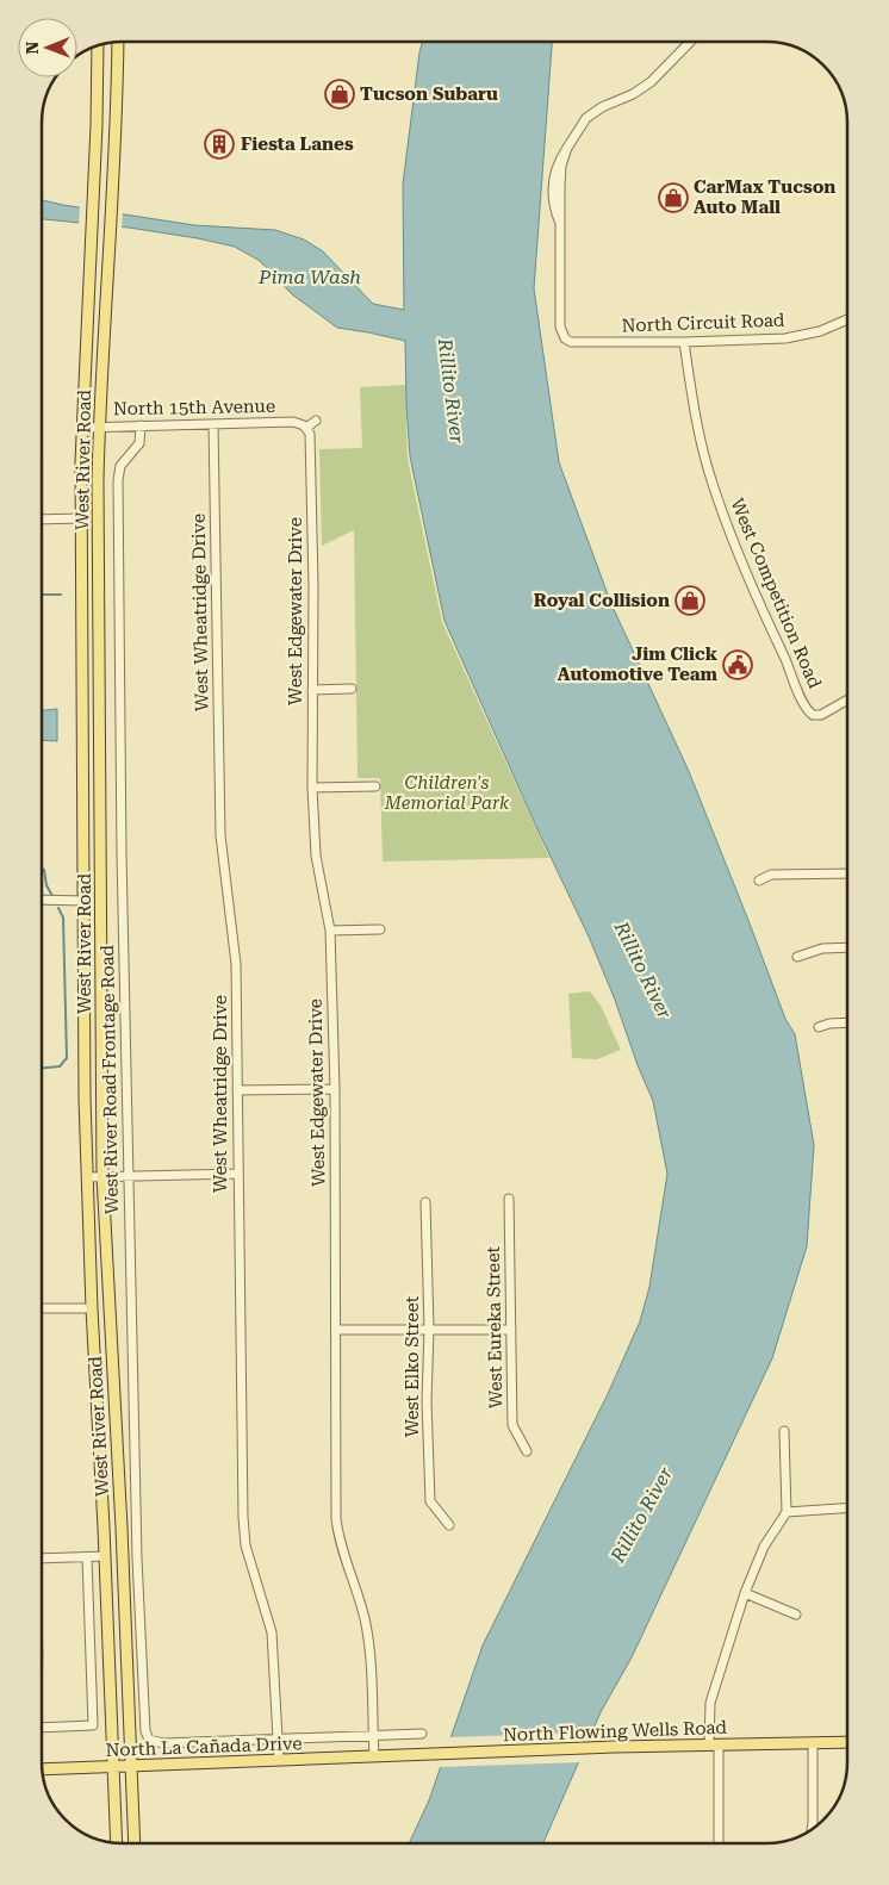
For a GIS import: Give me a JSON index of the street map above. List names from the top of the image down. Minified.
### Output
{"streets":{"main road":["West River Road","North Flowing Wells Road","North La Cañada Drive"],"street":["North Circuit Road","North 15th Avenue","West Competition Road","West Edgewater Drive","West Wheatridge Drive","West River Road Frontage Road","West Eureka Street","West Elko Street"]},"crossings":[["North Circuit Road","West Competition Road"],["North 15th Avenue","West River Road"],["North 15th Avenue","West Edgewater Drive"],["North 15th Avenue","West Wheatridge Drive"],["North 15th Avenue","West River Road Frontage Road"],["West River Road","North La Cañada Drive"],["West Edgewater Drive","North Flowing Wells Road"],["West Edgewater Drive","North La Cañada Drive"],["West Wheatridge Drive","West River Road Frontage Road"],["West Wheatridge Drive","North La Cañada Drive"],["North Flowing Wells Road","North La Cañada Drive"]],"water":["Pima Wash","Rillito River"],"parks":["Children's Memorial Park"],"places":{"shop":["Tucson Subaru","CarMax Tucson Auto Mall","Royal Collision"],"building":["Fiesta Lanes"],"public building":["Jim Click Automotive Team"]},"north":"left"}
